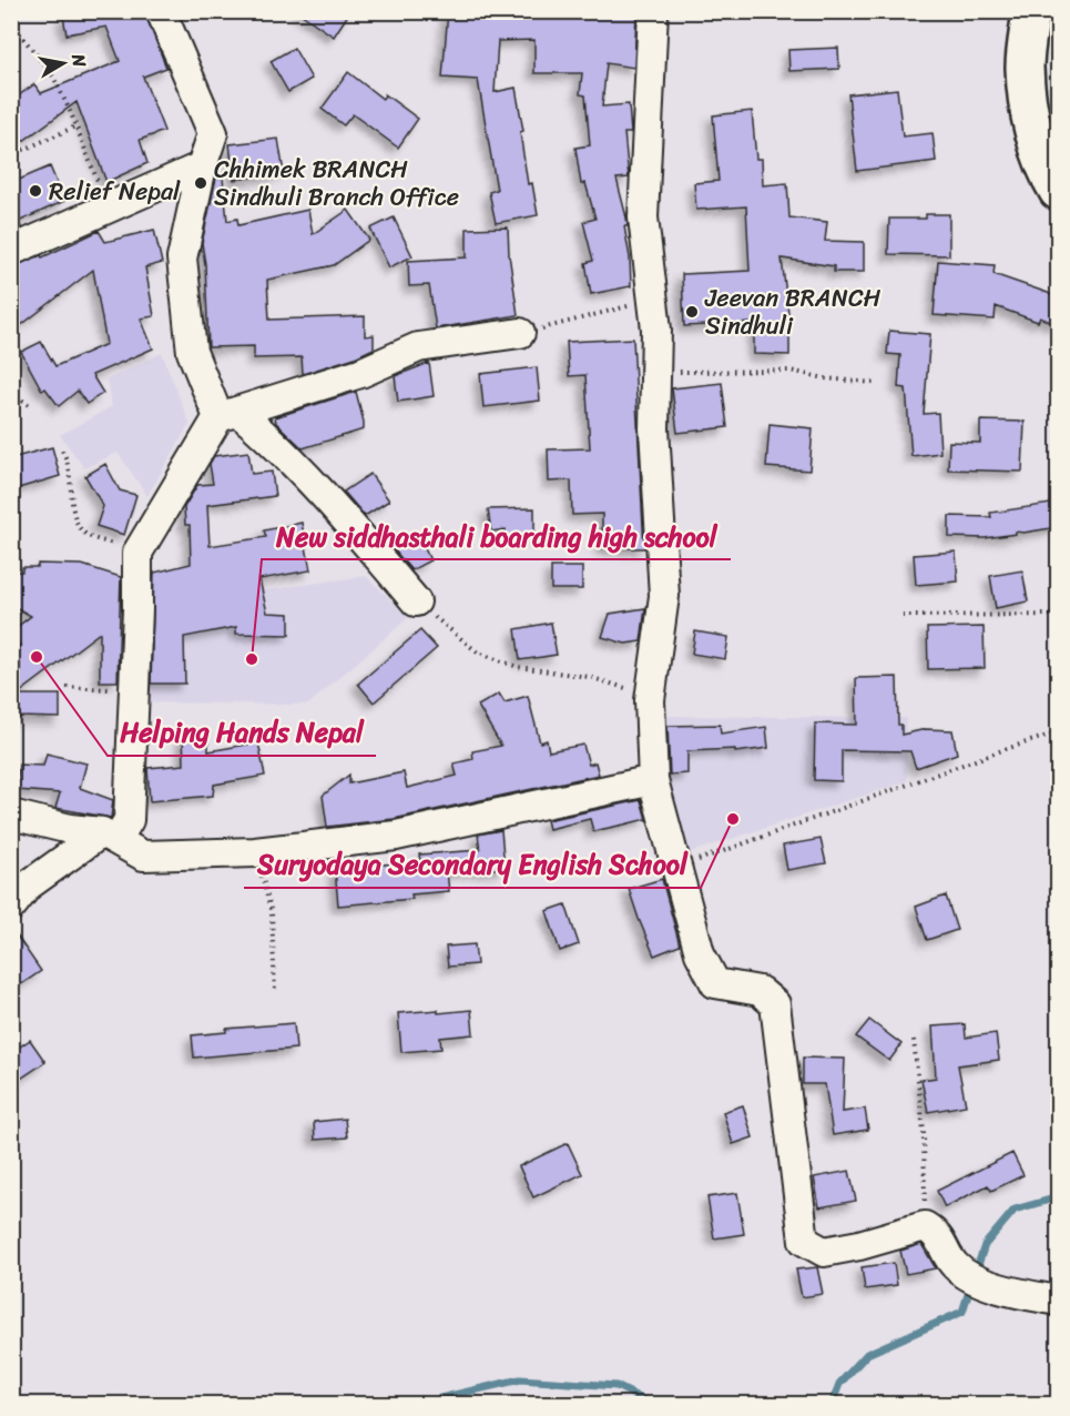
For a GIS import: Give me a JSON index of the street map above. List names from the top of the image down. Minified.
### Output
{"places":["Chhimek BRANCH Sindhuli Branch Office","Relief Nepal","Jeevan BRANCH Sindhuli","Helping Hands Nepal","New siddhasthali boarding high school","Suryodaya Secondary English School"],"north":"right"}
